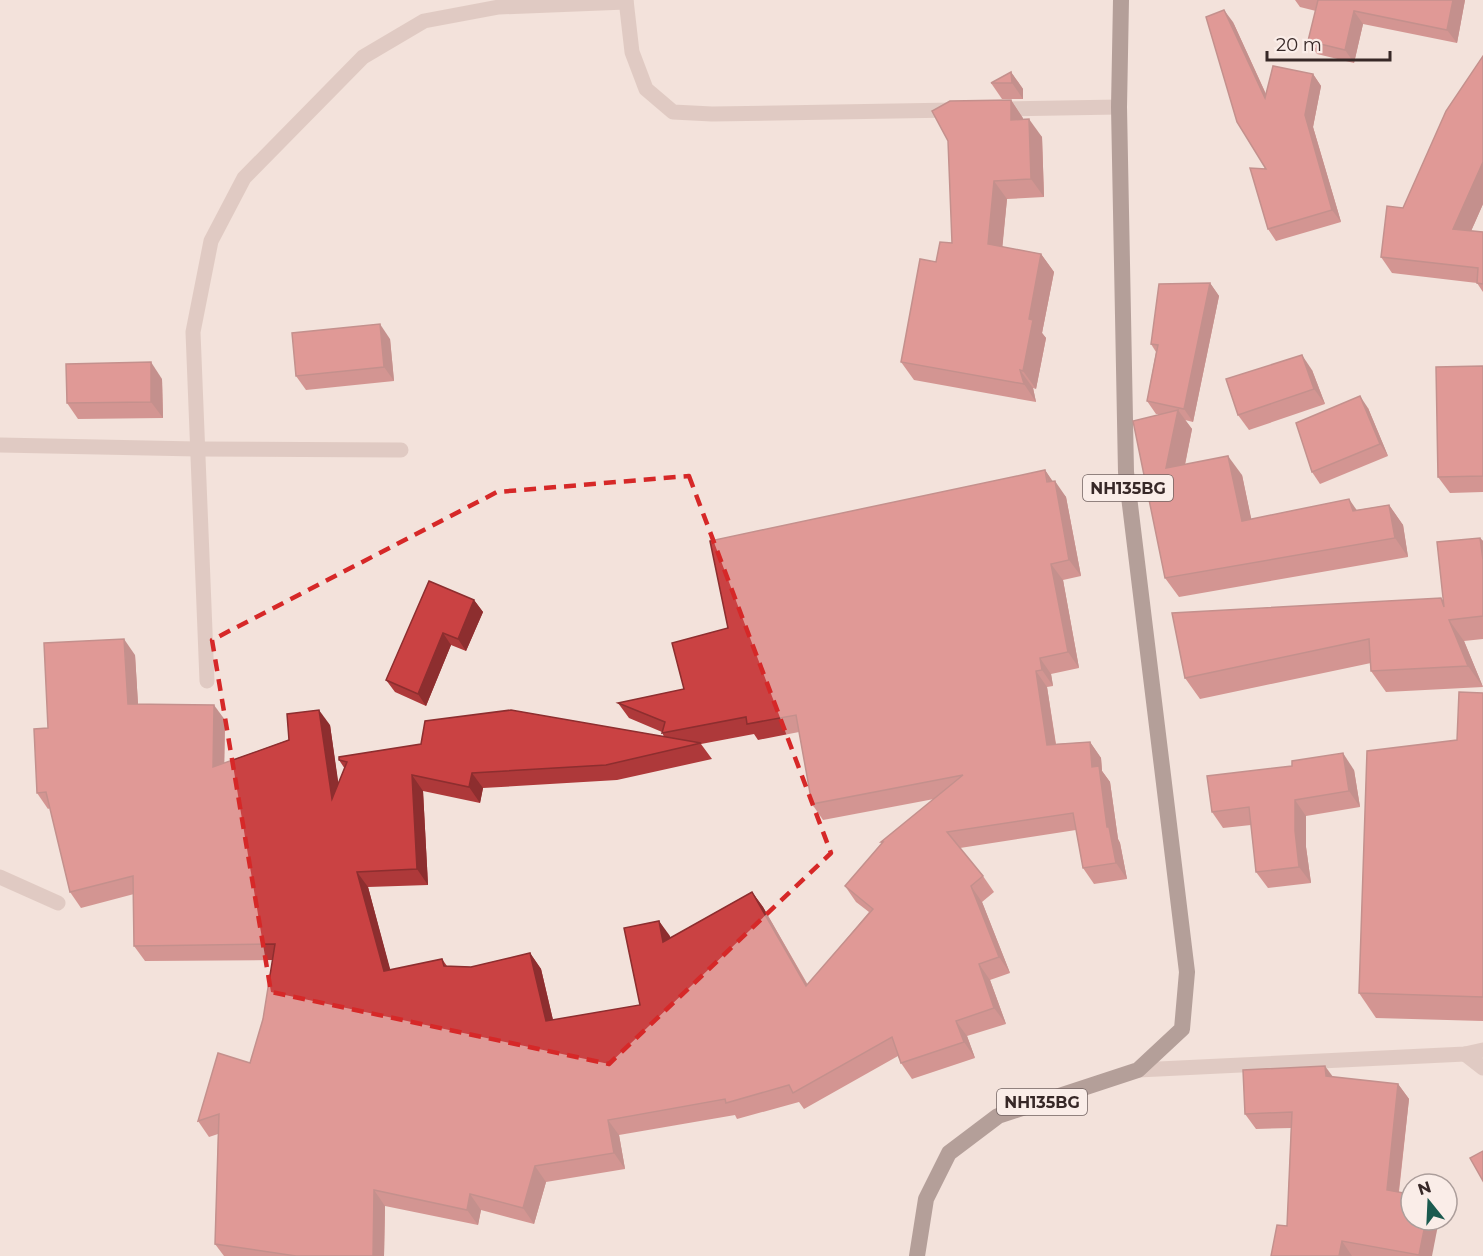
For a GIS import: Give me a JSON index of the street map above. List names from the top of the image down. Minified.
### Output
{"streets":{"highway":["NH135BG"]},"scale_bar":"20 m","north":"top"}
